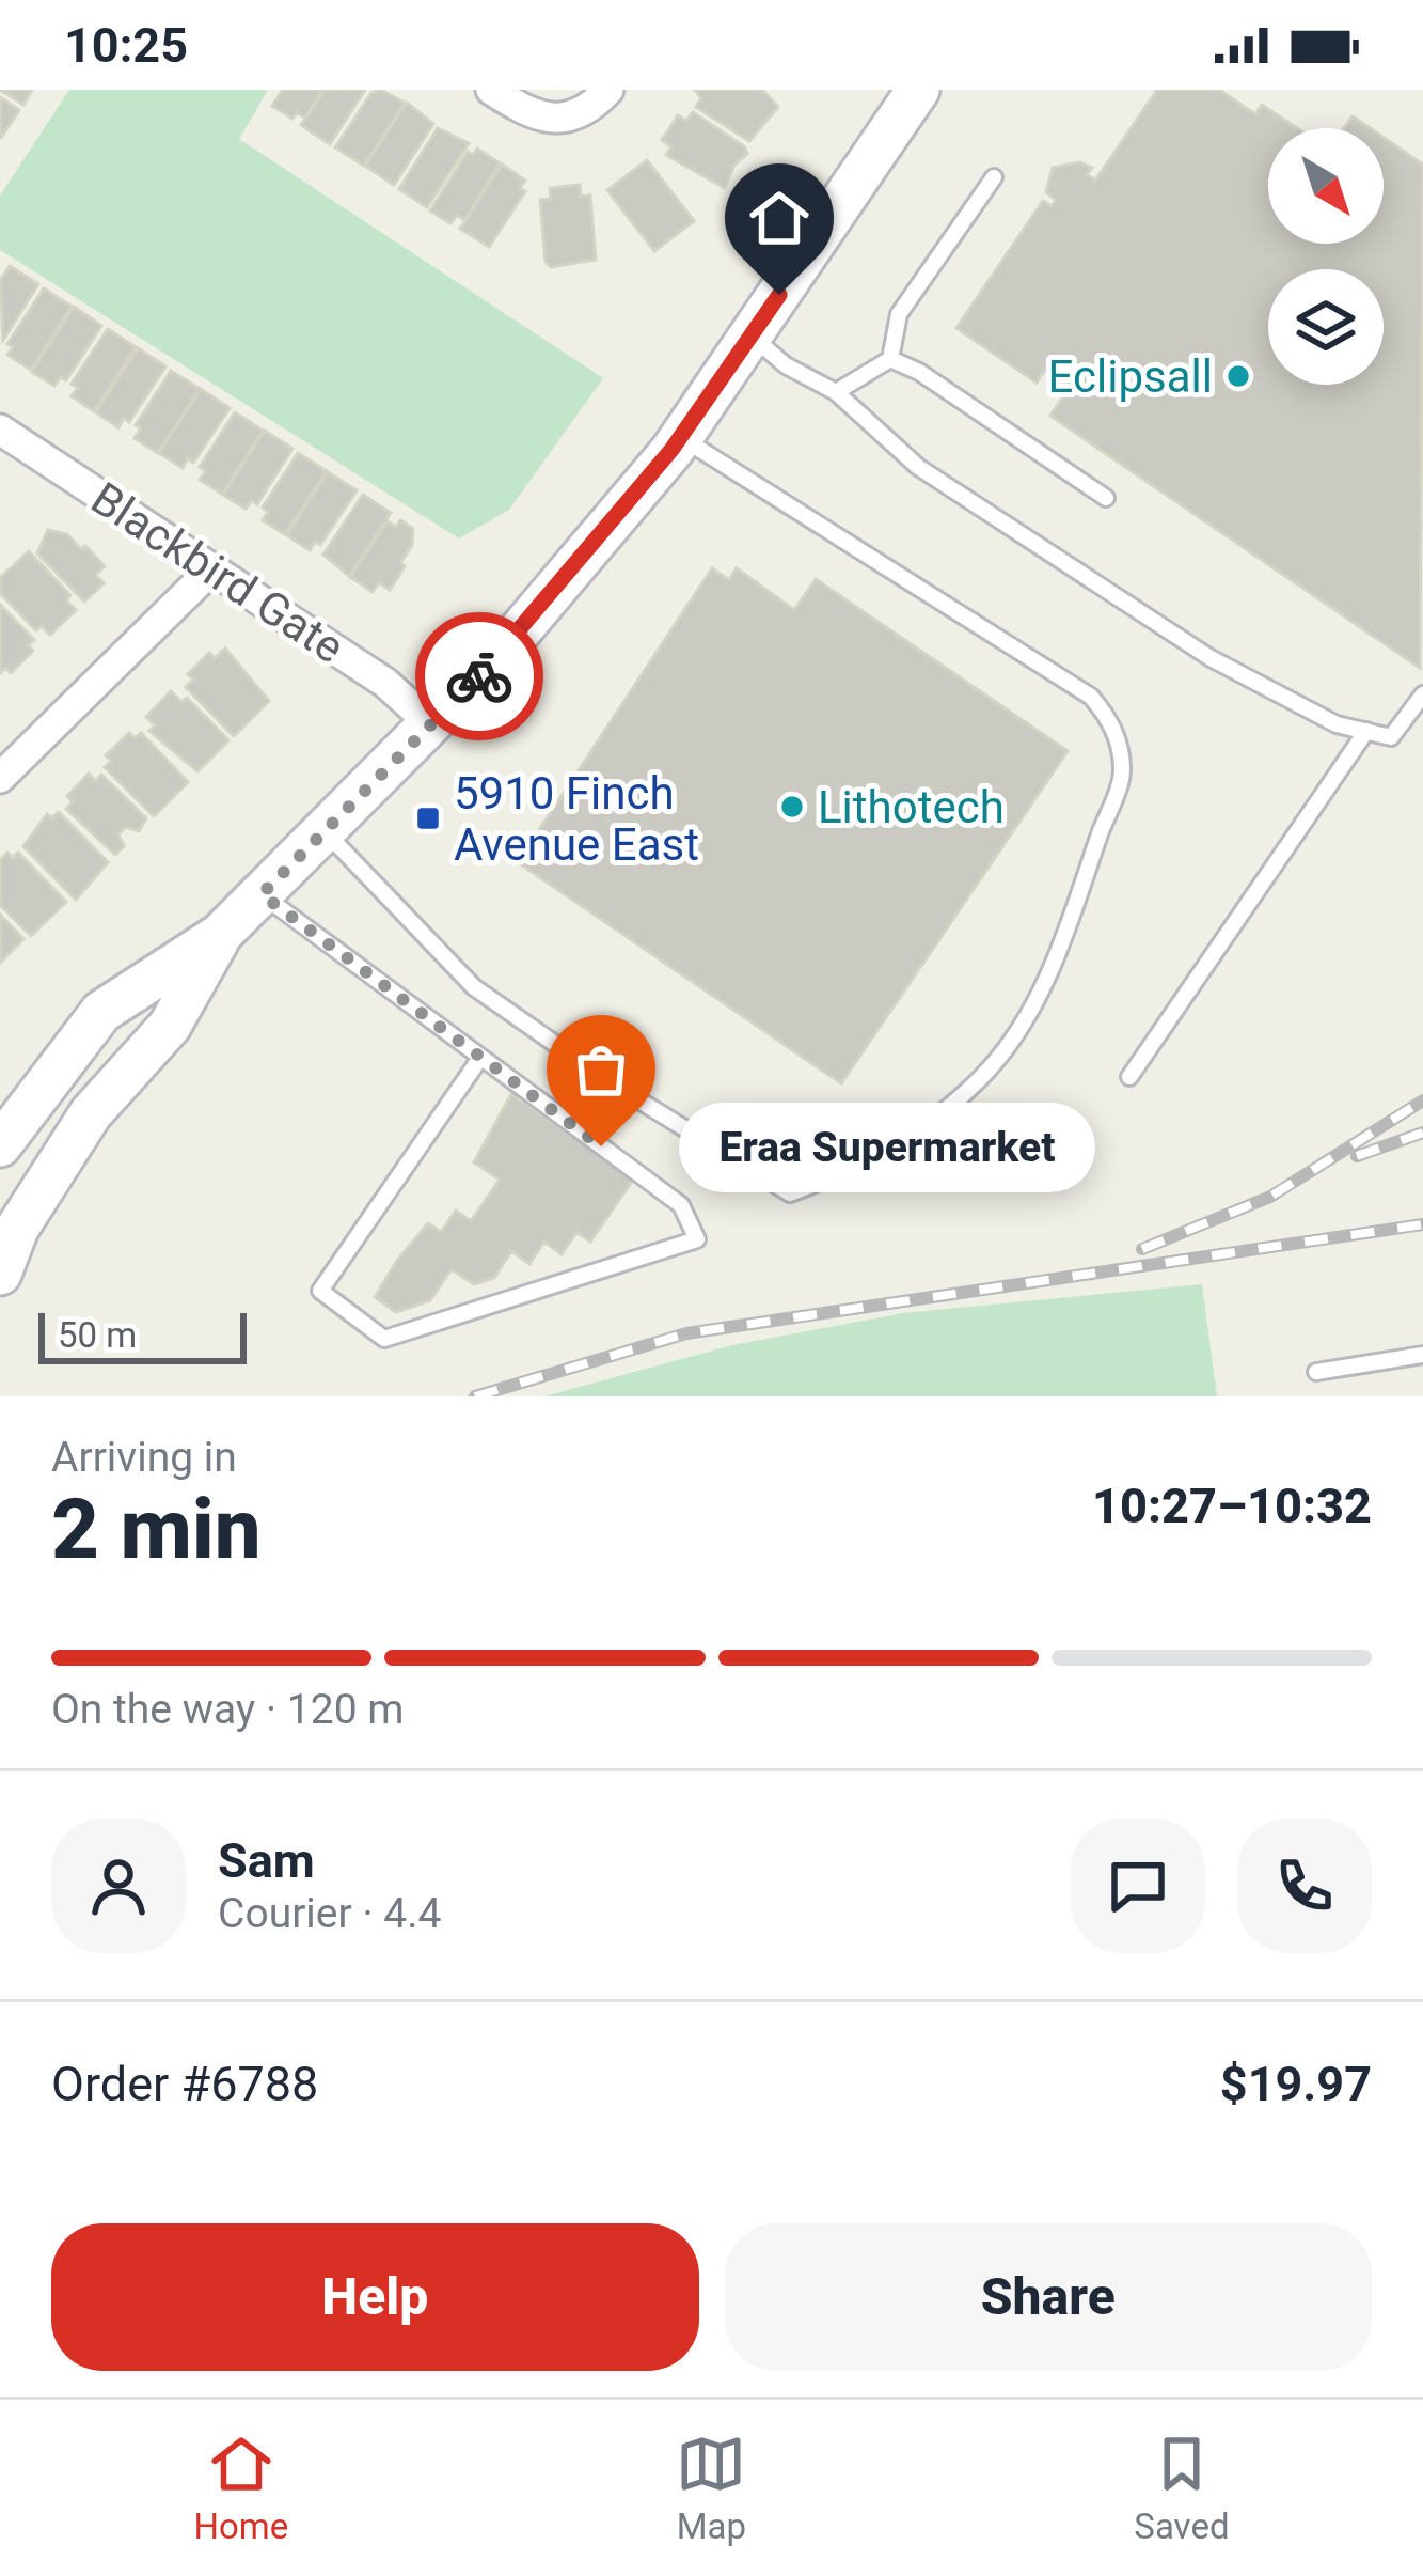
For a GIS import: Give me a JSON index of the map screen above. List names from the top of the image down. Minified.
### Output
{"streets":{"street":["Blackbird Gate"]},"places":{"other":["Eclipsall","Lithotech","Eraa Supermarket"],"transit":["5910 Finch Avenue East"]},"scale_bar":"50 m","north":"bottom right","page":{"status":"10:25","bubble":"Eraa Supermarket","scale":"50 m","heading":["2 min","Arriving in","10:27–10:32"],"panel":["Sam","Courier · 4.4","Order #6788","$19.97"],"bar":"On the way · 120 m","buttons":["Help","Share"],"tabs":["Home","Map","Saved"]}}
